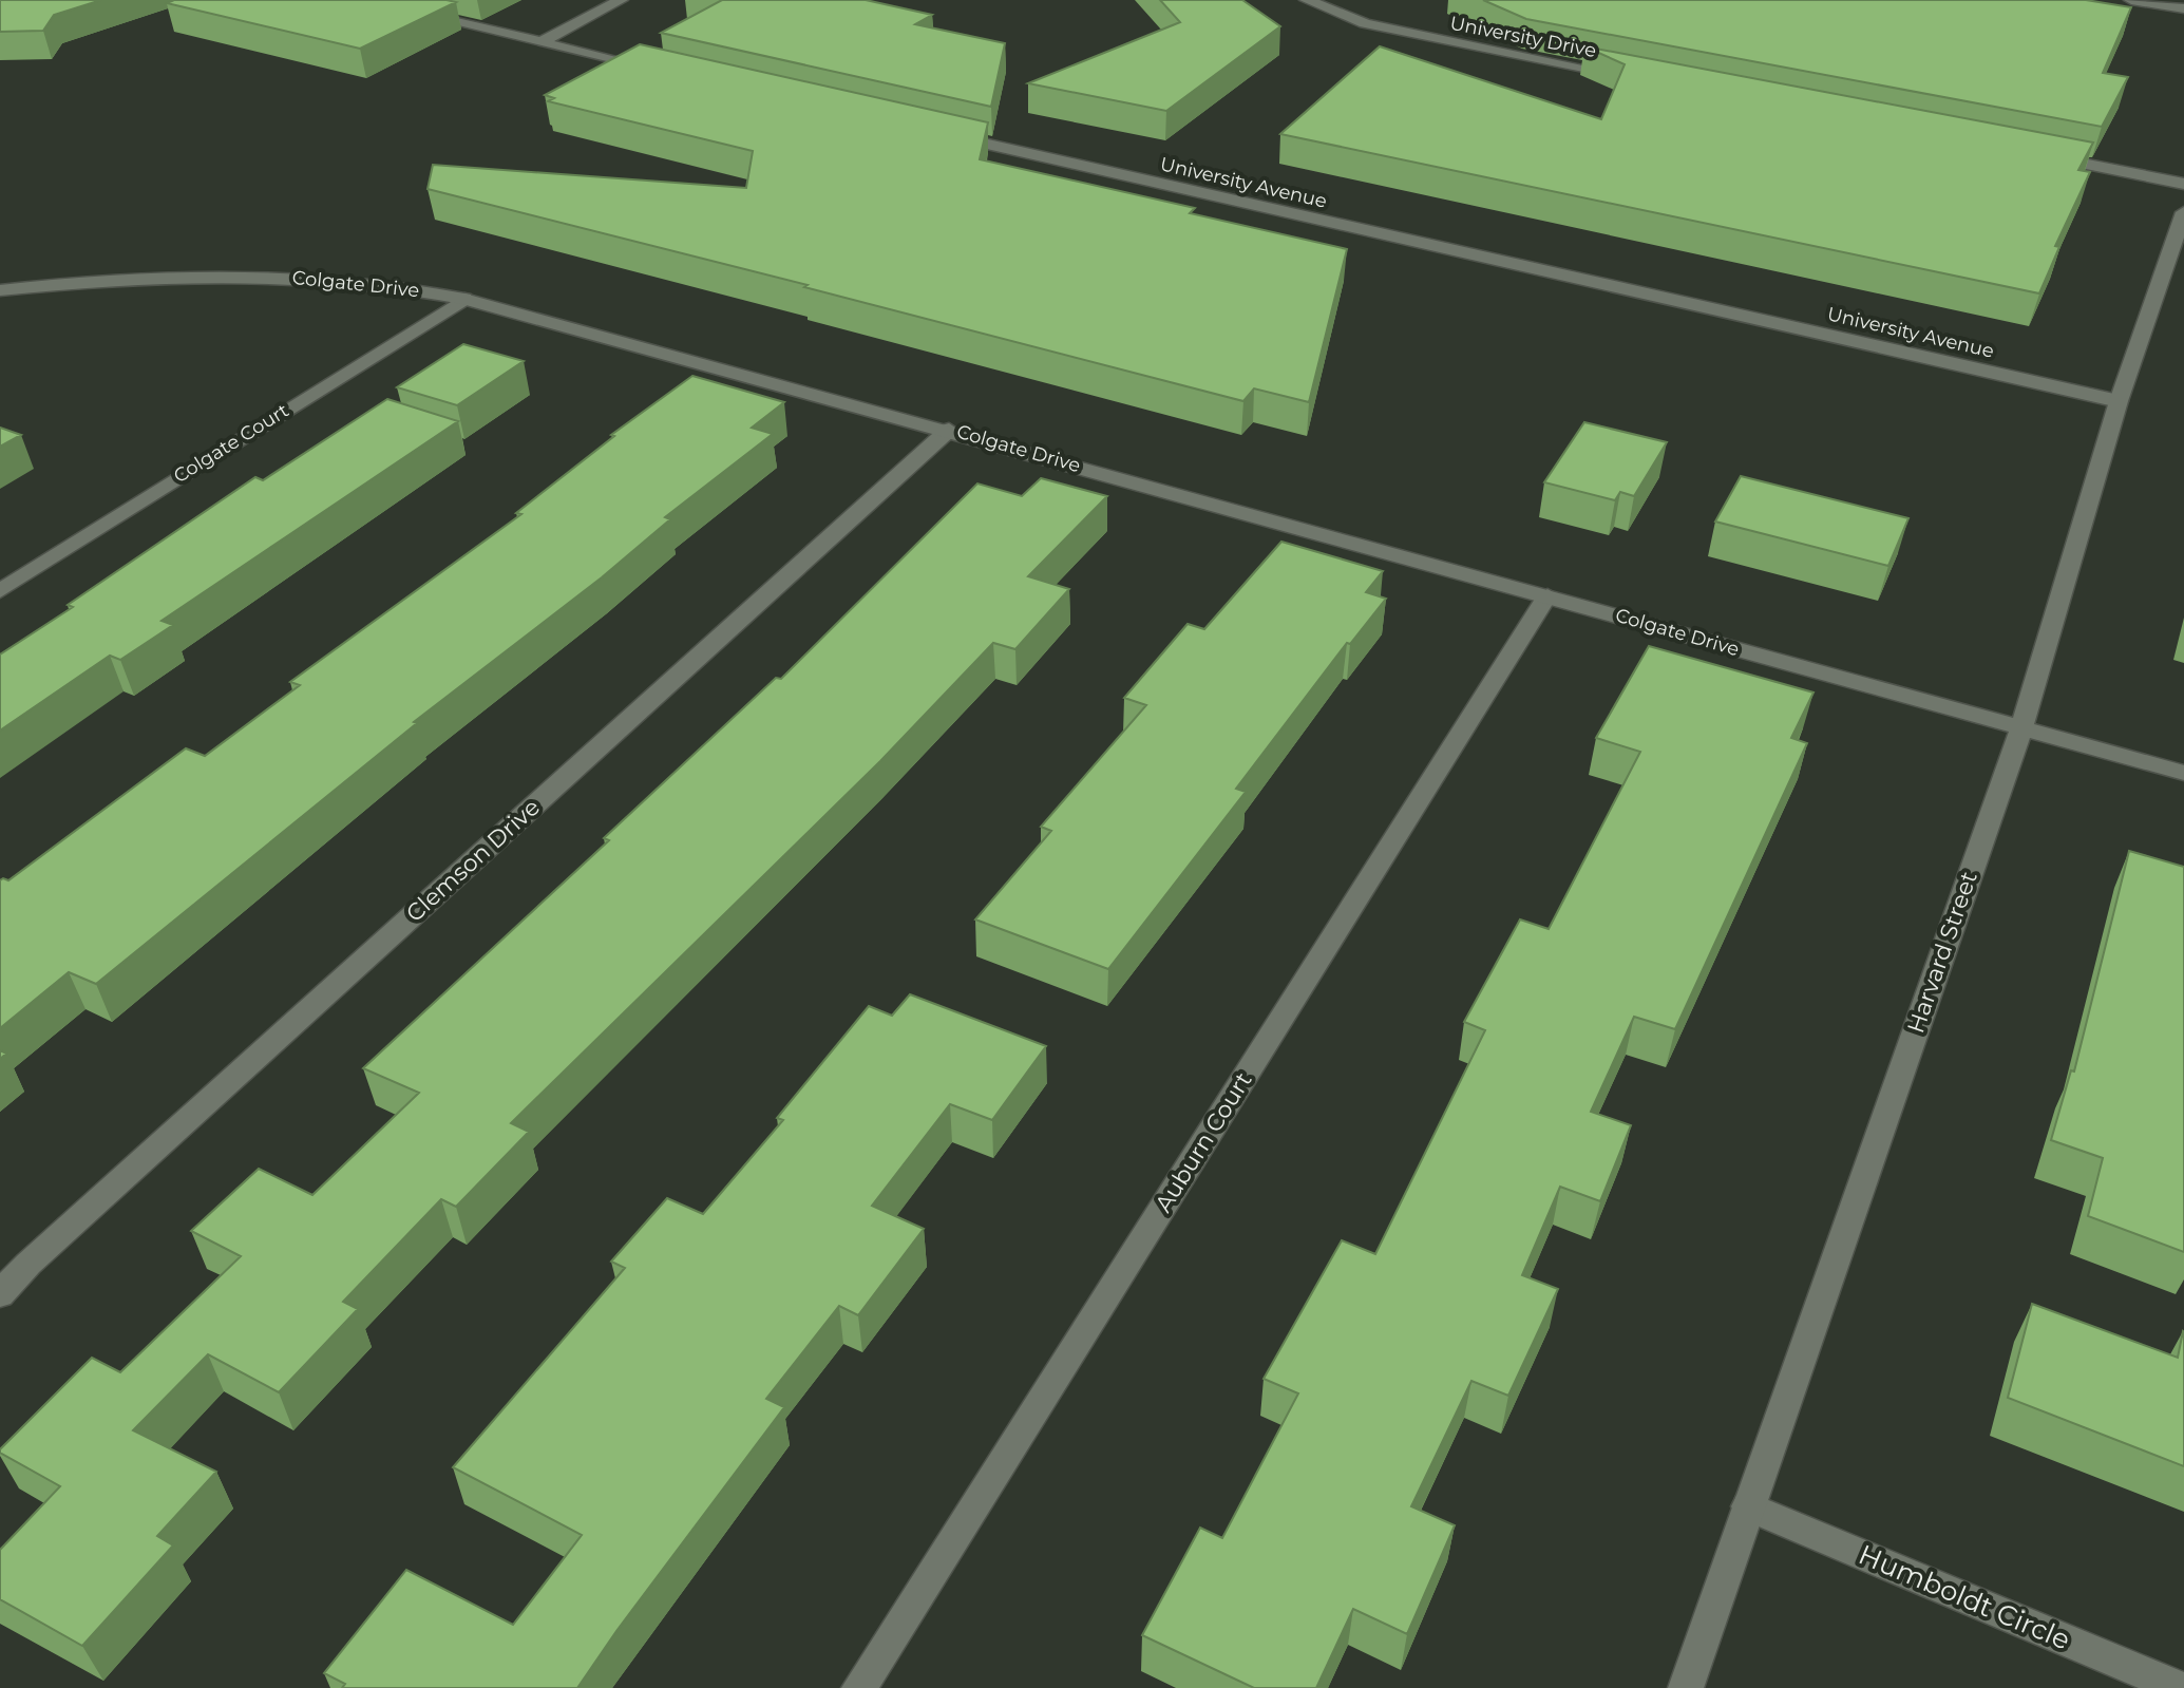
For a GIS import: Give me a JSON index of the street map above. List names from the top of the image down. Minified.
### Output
{"streets":{"street":["University Drive","University Avenue","Colgate Drive","Colgate Court","Clemson Drive","Harvard Street","Auburn Court","Humboldt Circle"]},"crossings":[["University Avenue","Harvard Street"],["Colgate Drive","Colgate Court"],["Colgate Drive","Clemson Drive"],["Colgate Drive","Harvard Street"],["Colgate Drive","Auburn Court"],["Harvard Street","Humboldt Circle"]]}
